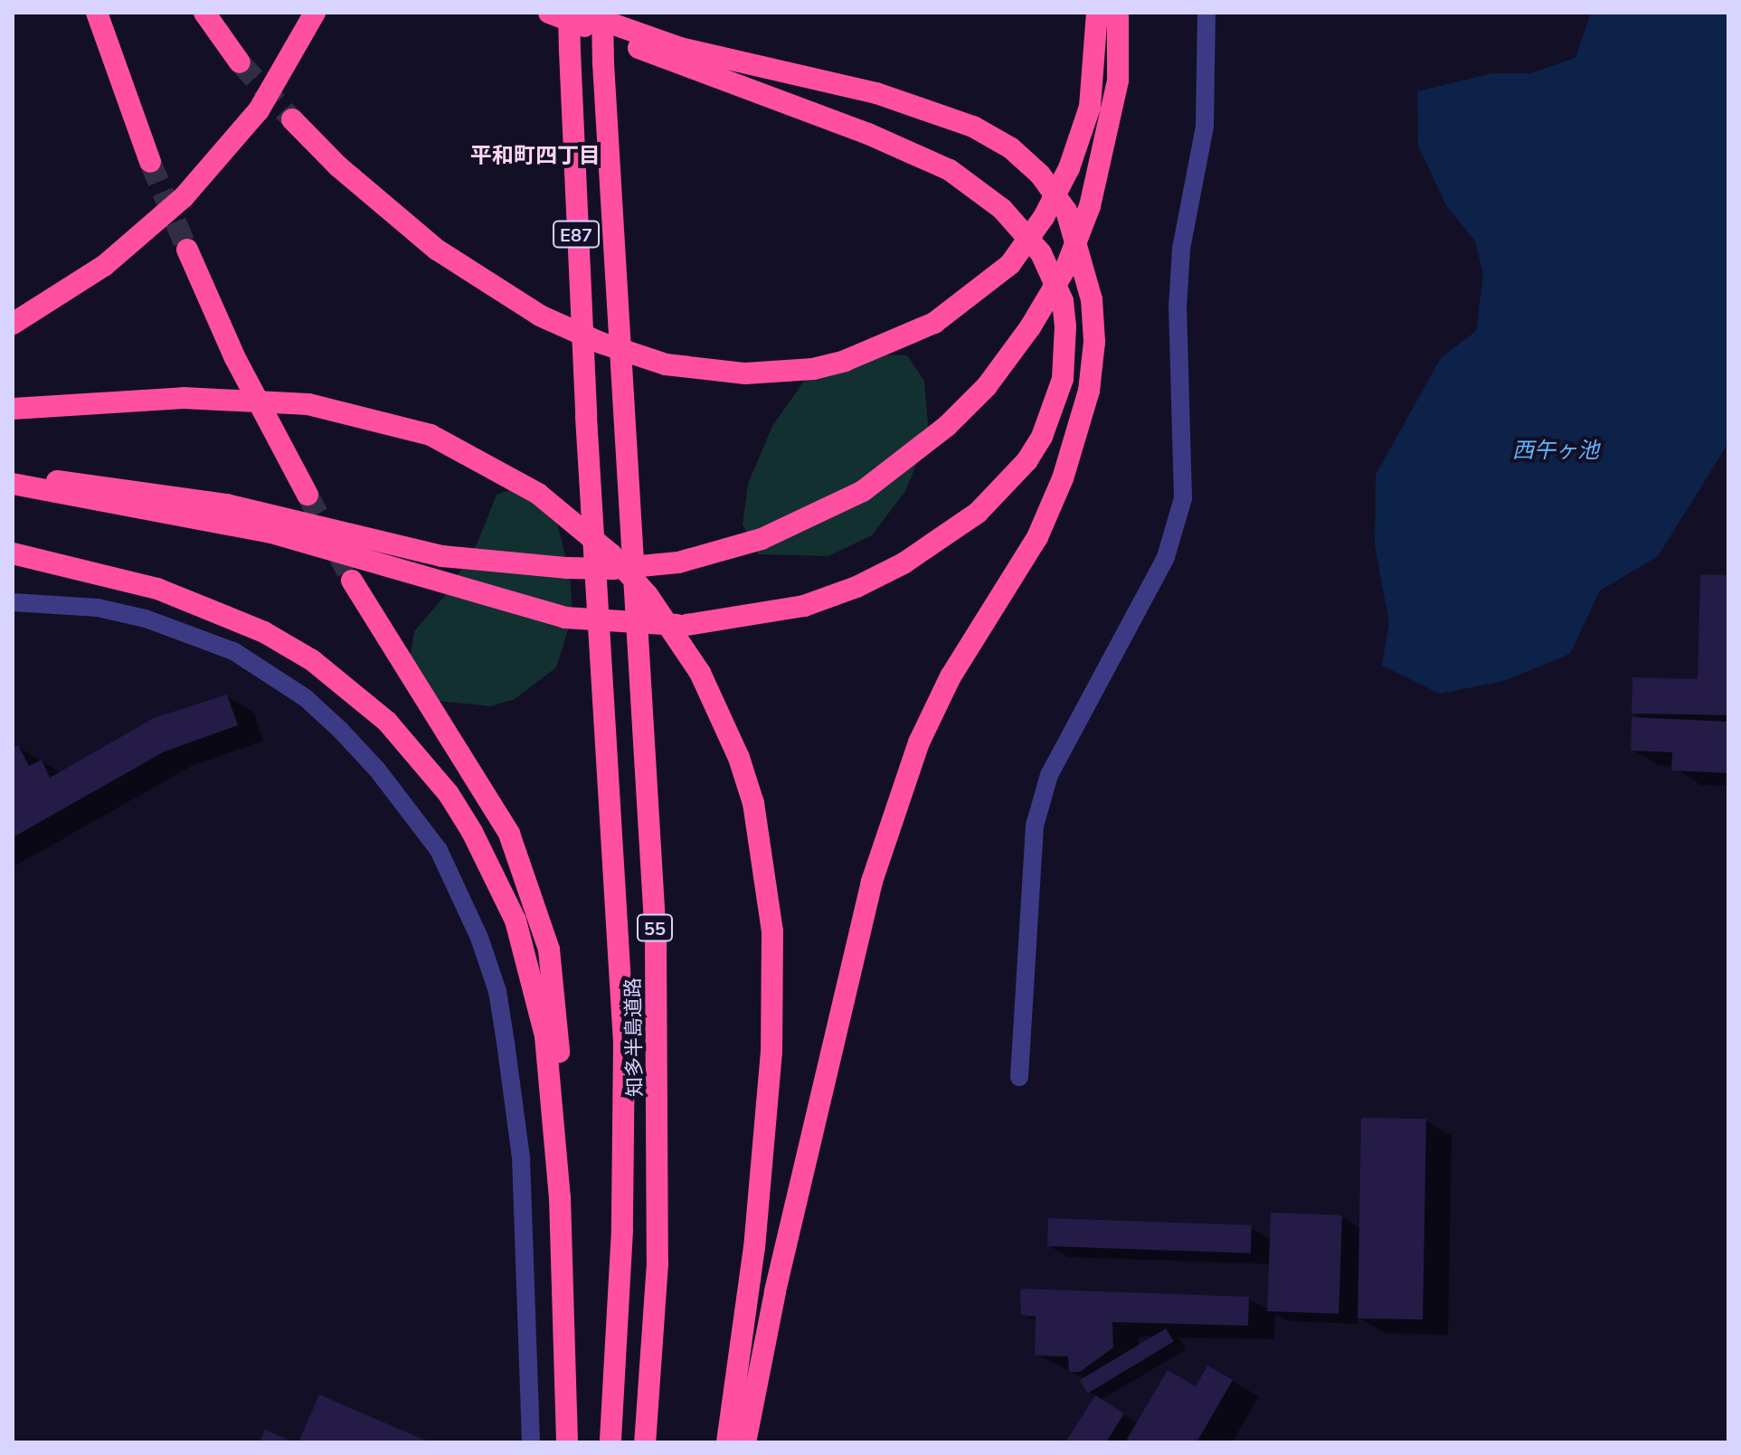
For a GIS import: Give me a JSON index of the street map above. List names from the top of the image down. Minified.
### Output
{"streets":{"highway":["E87","55","知多半島道路"]},"crossings":[["E87","知多半島道路"]],"districts":["平和町四丁目"],"water":["西午ヶ池"]}
